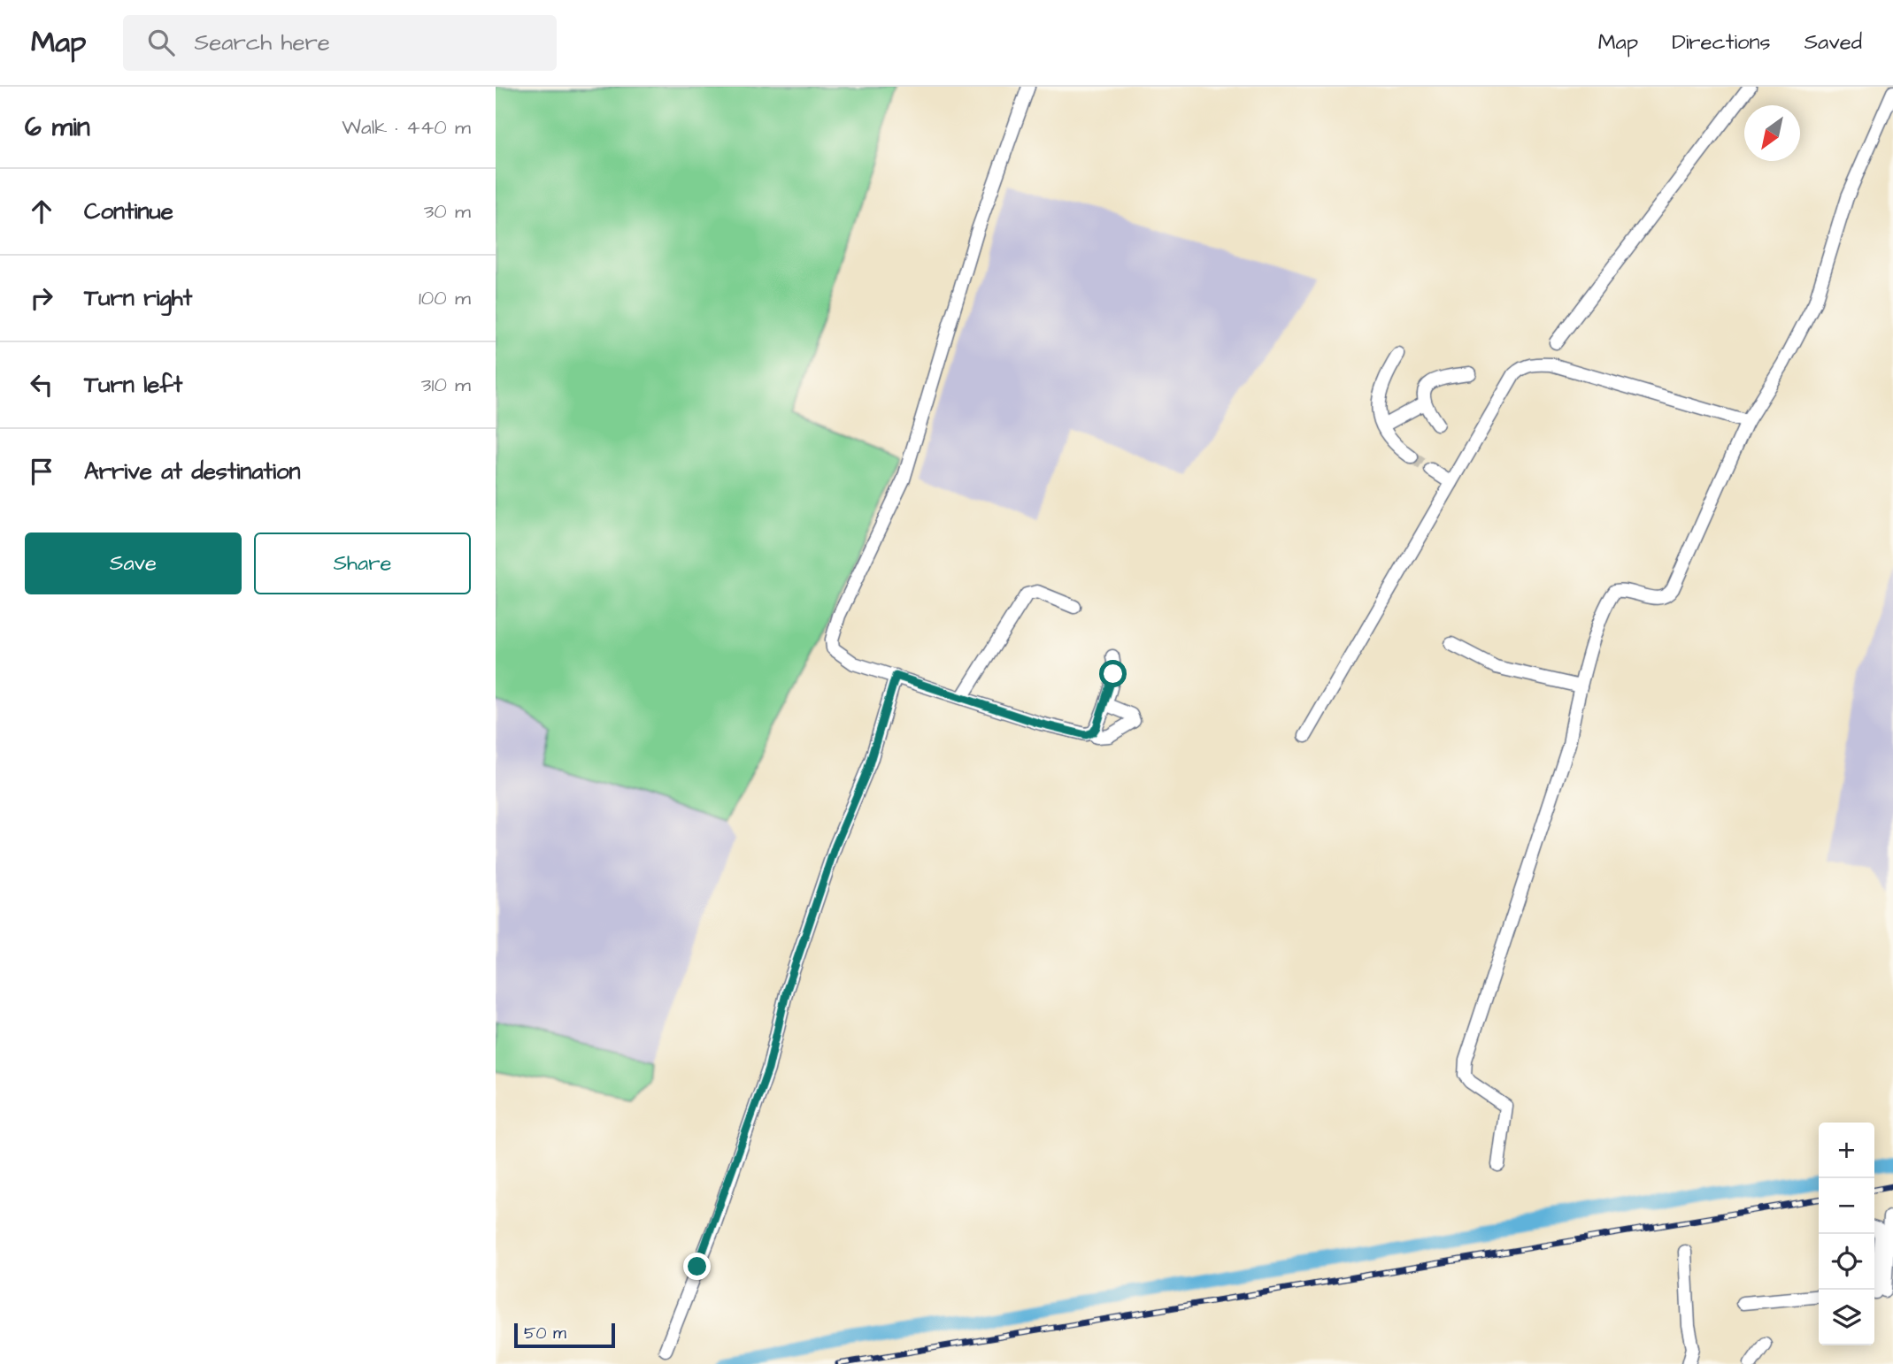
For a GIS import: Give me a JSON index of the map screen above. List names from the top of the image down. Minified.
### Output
{"scale_bar":"50 m","north":"bottom left","page":{"header":"Map","search":"Search here","nav":["Map","Directions","Saved"],"heading":["6 min","Walk · 440 m"],"list":[["Continue","30 m"],["Turn right","100 m"],["Turn left","310 m"],"Arrive at destination"],"buttons":["Save","Share"],"map_buttons":["+","−"],"scale":"50 m"}}
